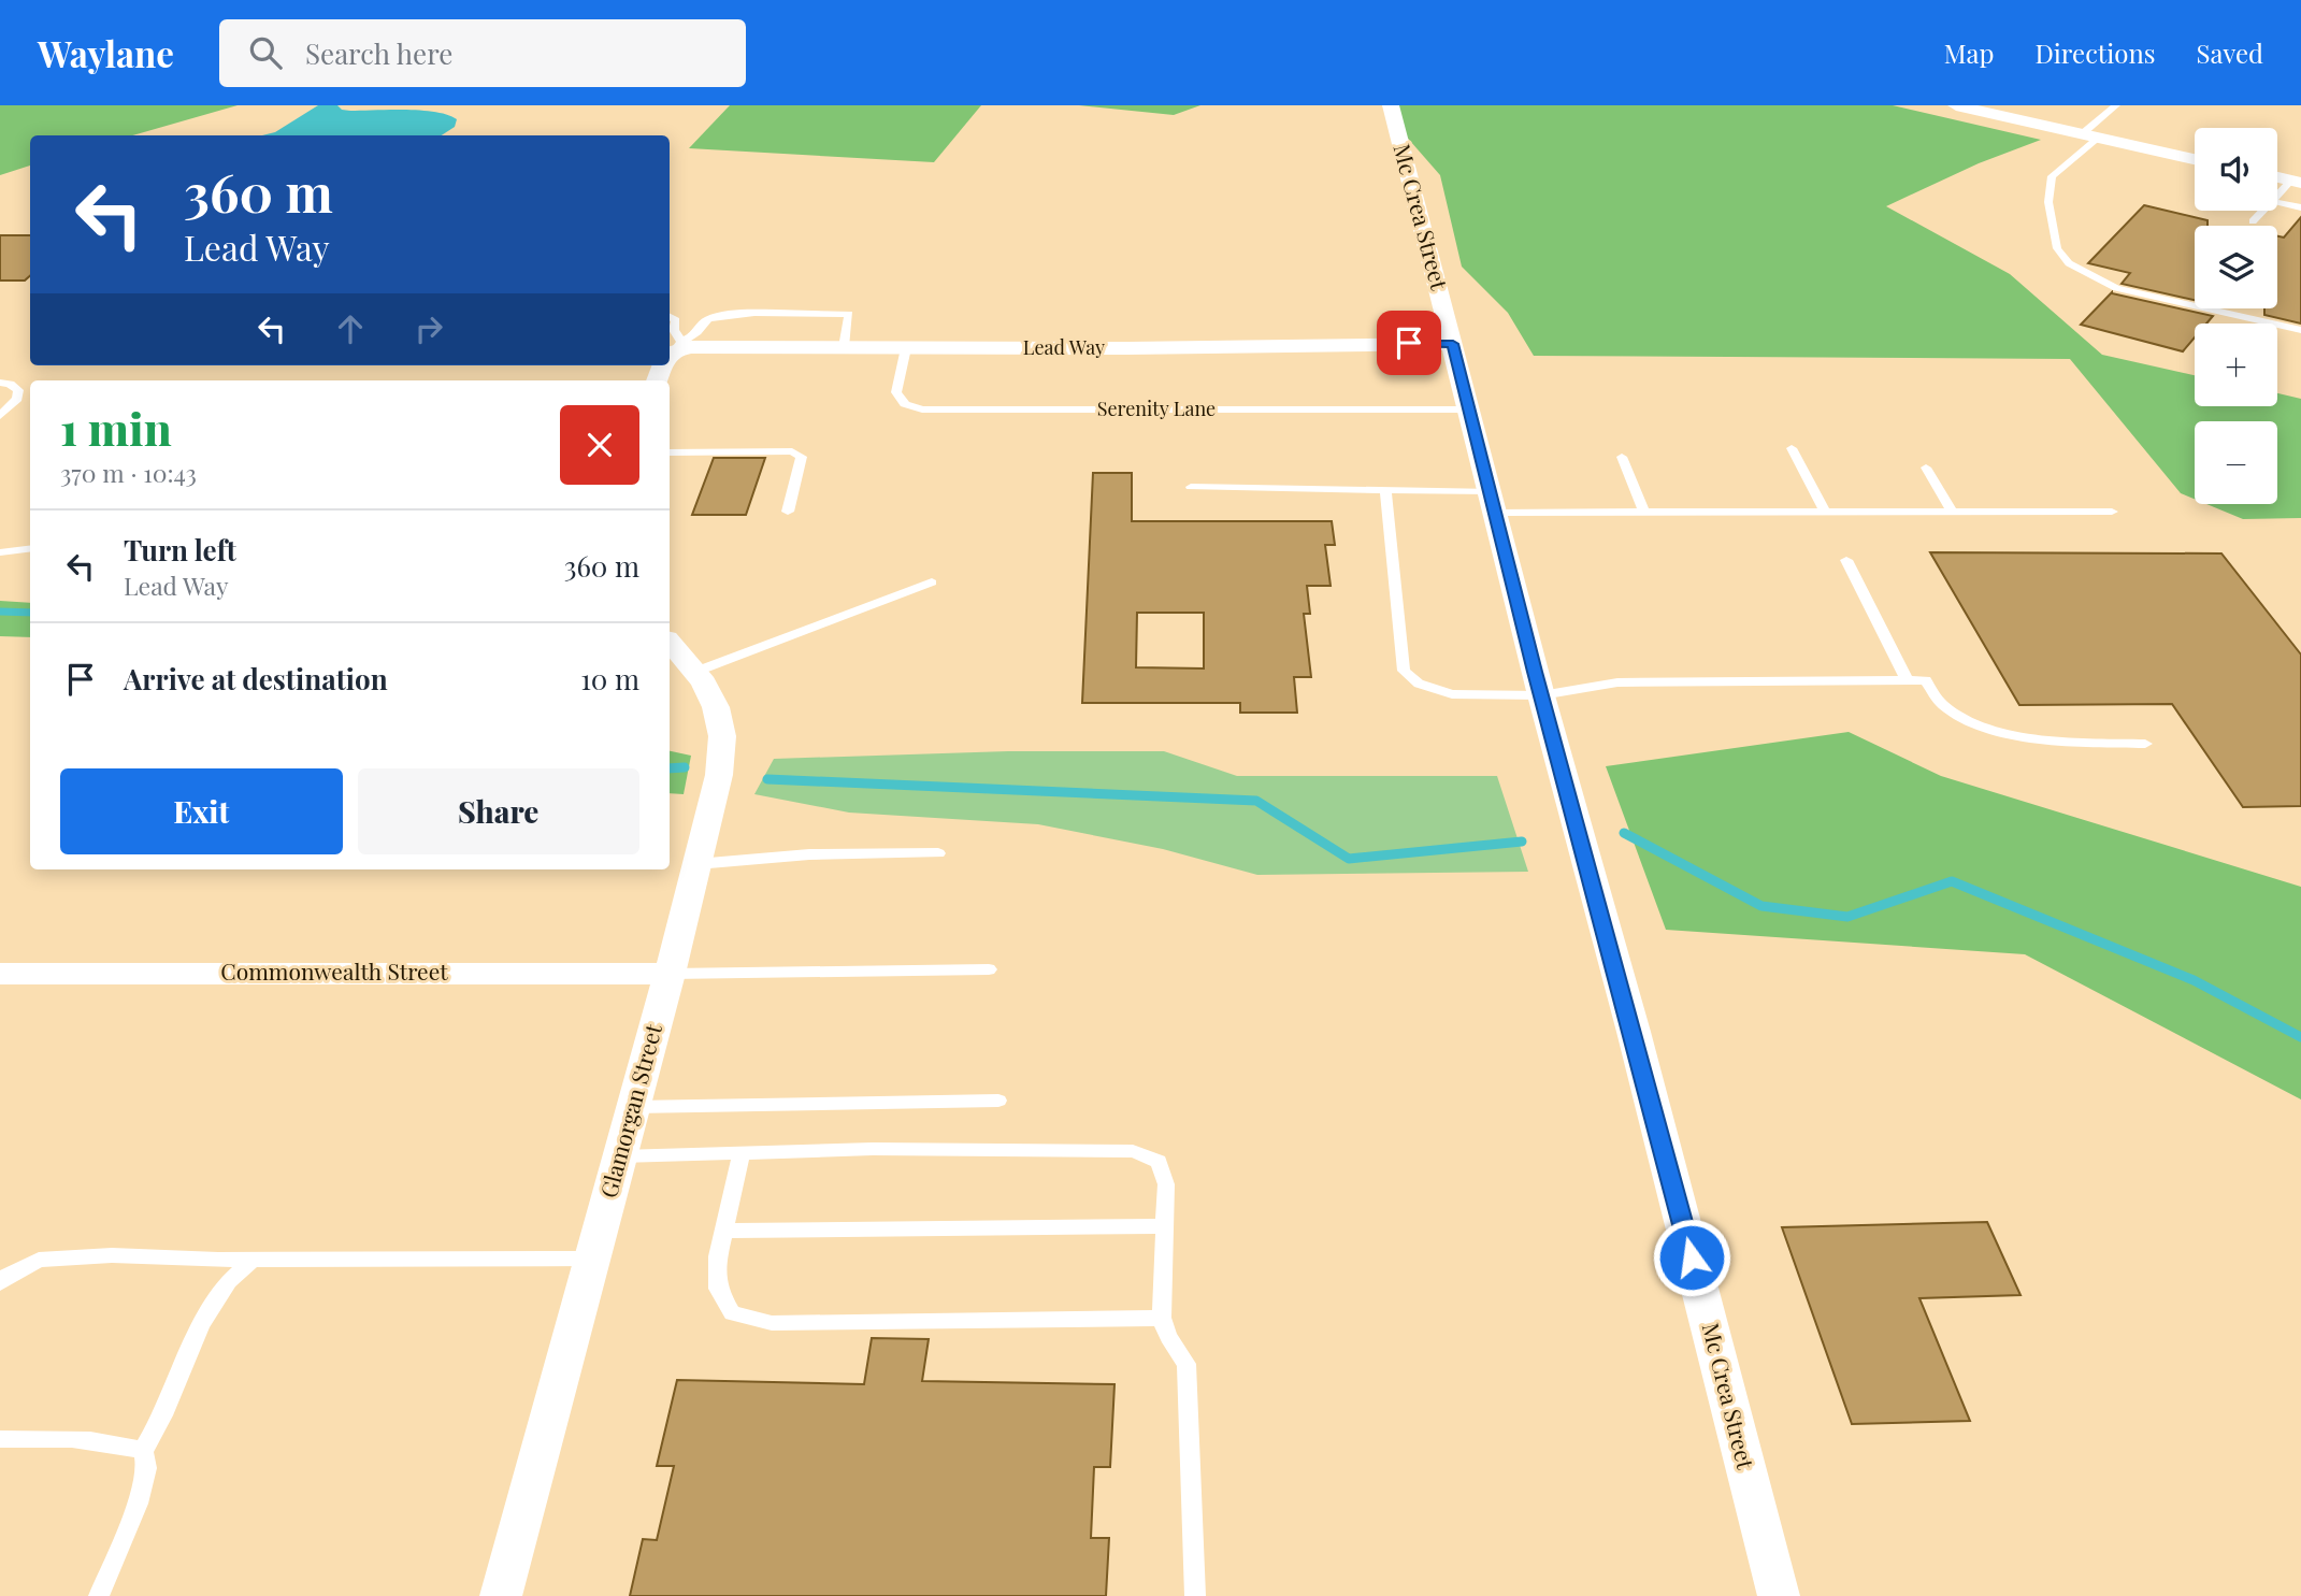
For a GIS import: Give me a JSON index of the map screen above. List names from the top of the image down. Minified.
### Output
{"streets":{"street":["Mc Crea Street","Lead Way","Commonwealth Street","Glamorgan Street"],"lane":["Serenity Lane"]},"crossings":[["Mc Crea Street","Lead Way"],["Mc Crea Street","Serenity Lane"],["Lead Way","Serenity Lane"],["Commonwealth Street","Glamorgan Street"]],"page":{"header":"Waylane","search":"Search here","nav":["Map","Directions","Saved"],"map_buttons":["+","−"],"turn":["360 m","Lead Way"],"heading":["1 min","370 m · 10:43"],"list":[{"name":"Turn left","note":"Lead Way","value":"360 m"},{"name":"Arrive at destination","value":"10 m"}],"buttons":["Exit","Share"]}}
